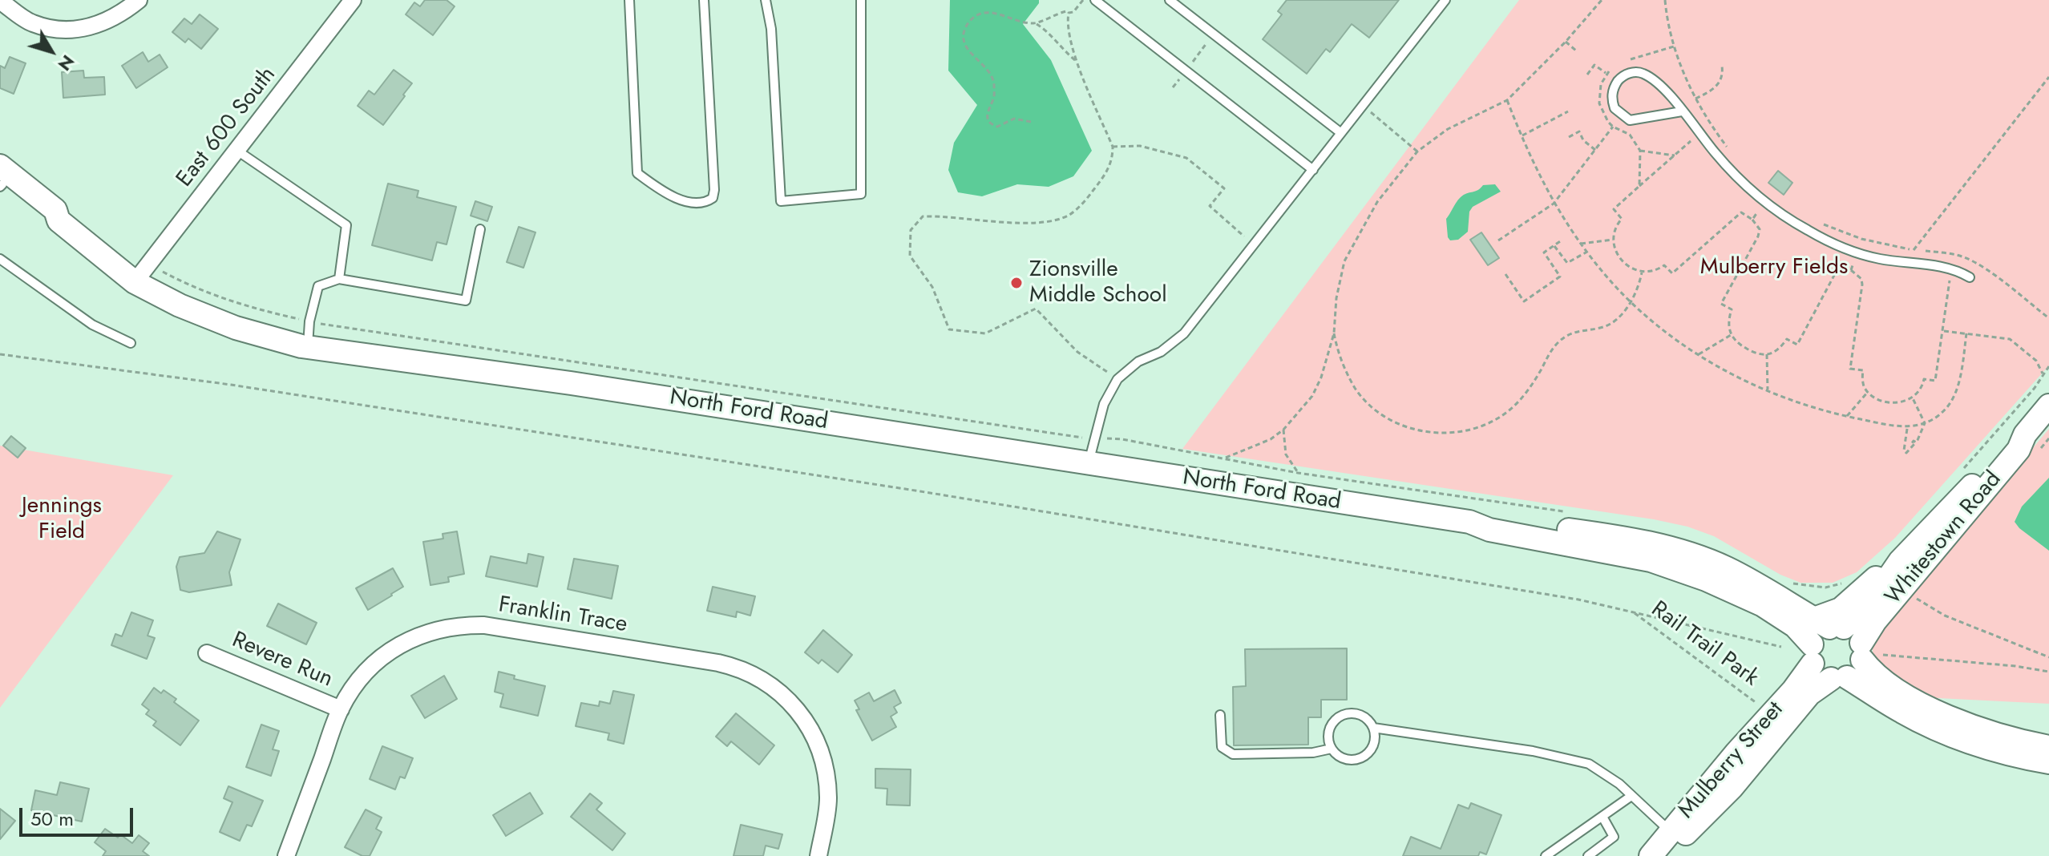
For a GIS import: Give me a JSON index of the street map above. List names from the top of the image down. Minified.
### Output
{"streets":{"main road":["North Ford Road","Whitestown Road","Mulberry Street"],"street":["East 600 South","Franklin Trace","Revere Run"],"path":["Rail Trail Park"]},"crossings":[["East 600 South","North Ford Road"],["North Ford Road","Whitestown Road"],["North Ford Road","Mulberry Street"],["Whitestown Road","Mulberry Street"],["Franklin Trace","Revere Run"]],"parks":["Mulberry Fields","Jennings Field"],"places":["Zionsville Middle School"],"scale_bar":"50 m","north":"bottom right"}
